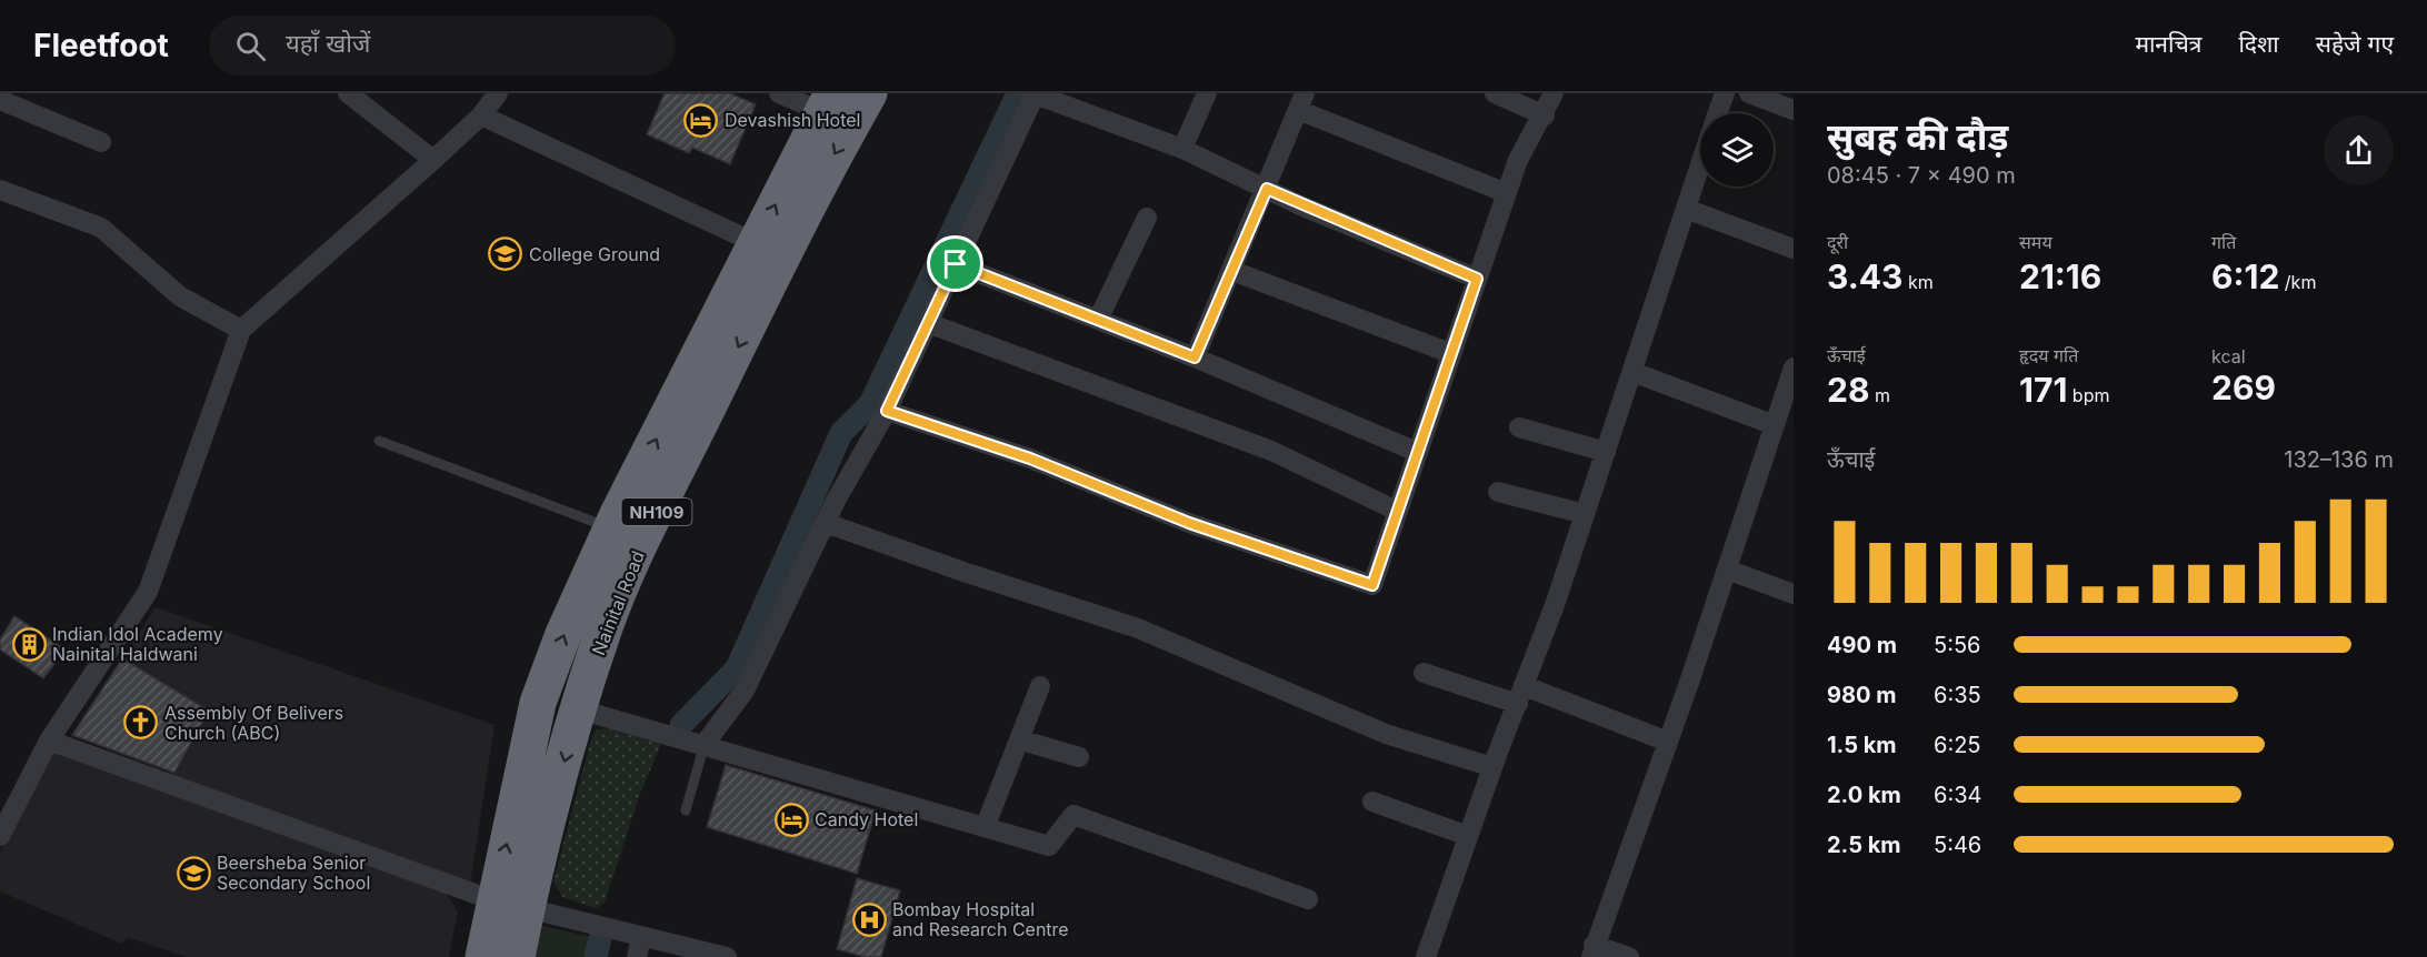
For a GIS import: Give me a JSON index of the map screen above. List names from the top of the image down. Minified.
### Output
{"streets":{"highway":["NH109","Nainital Road"]},"places":{"hotel":["Devashish Hotel","Candy Hotel"],"school or university":["College Ground","Beersheba Senior Secondary School"],"building":["Indian Idol Academy Nainital Haldwani"],"church":["Assembly Of Belivers Church (ABC)"],"hospital":["Bombay Hospital and Research Centre"]},"page":{"header":"Fleetfoot","search":"यहाँ खोजें","nav":["मानचित्र","दिशा","सहेजे गए"],"heading":["सुबह की दौड़","08:45 · 7 × 490 m"],"stats":[["दूरी","3.43 km"],["समय","21:16"],["गति","6:12 /km"],["ऊँचाई","28 m"],["हृदय गति","171 bpm"],["kcal","269"]],"chart":["ऊँचाई","132–136 m"],"list":[{"name":"490 m","note":"5:56"},{"name":"980 m","note":"6:35"},{"name":"1.5 km","note":"6:25"},{"name":"2.0 km","note":"6:34"},{"name":"2.5 km","note":"5:46"}]}}
